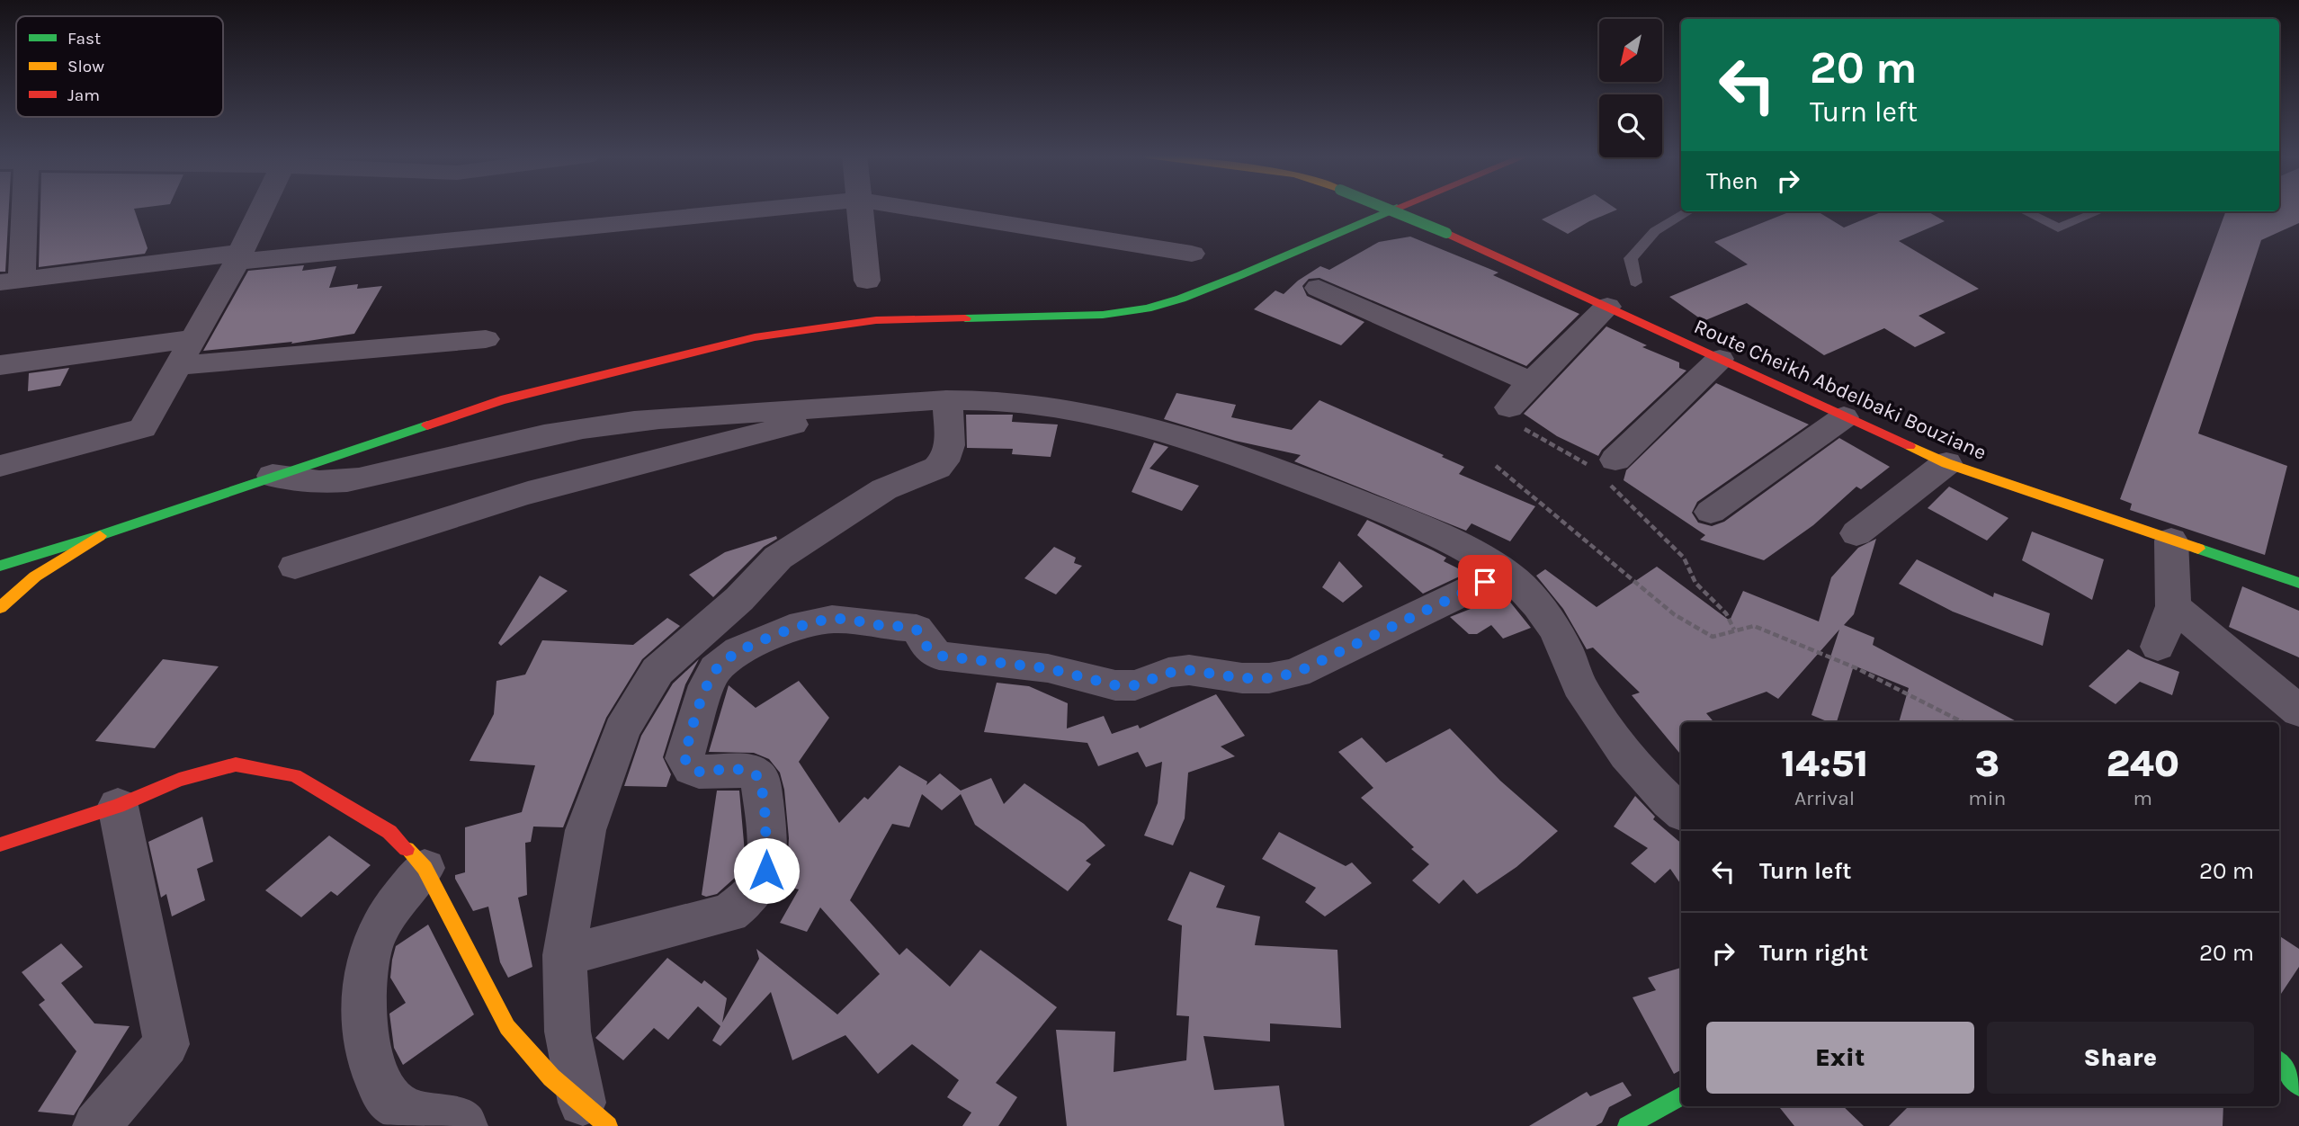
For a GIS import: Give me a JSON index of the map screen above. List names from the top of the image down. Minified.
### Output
{"streets":{"street":["Route Cheikh Abdelbaki Bouziane"]},"legend":["Fast","Slow","Jam"],"north":"bottom left","page":{"turn":["20 m","Turn left"],"then":"Then","eta":["14:51","Arrival","3","min","240","m"],"list":[{"name":"Turn left","value":"20 m"},{"name":"Turn right","value":"20 m"}],"buttons":["Exit","Share"]}}
